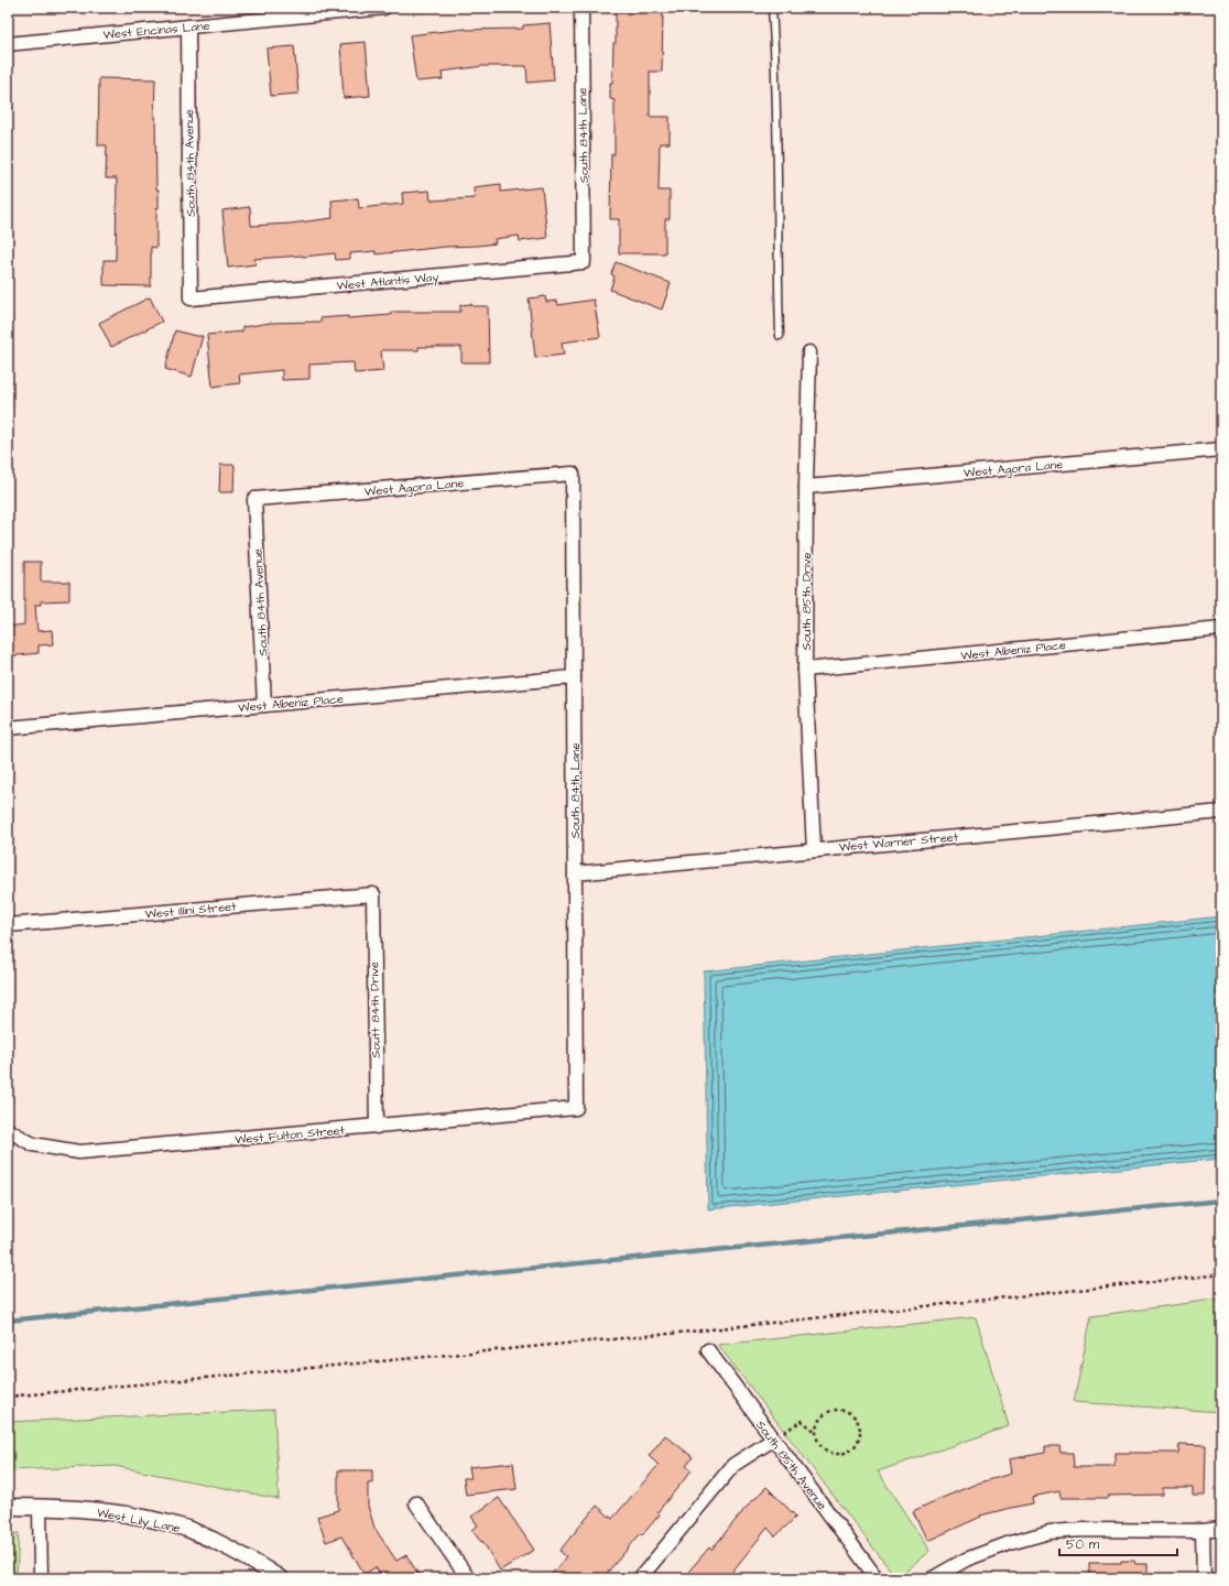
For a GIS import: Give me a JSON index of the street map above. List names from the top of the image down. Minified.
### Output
{"streets":{"street":["West Encinas Lane","South 84th Lane","South 84th Avenue","West Atlantis Way","West Agora Lane","South 85th Drive","West Albeniz Place","West Warner Street","West Illini Street","Soutt 84th Drive","West Fulton Street","South 85th Avenue","West Lily Lane"]},"crossings":[["West Encinas Lane","South 84th Avenue"],["South 84th Lane","West Atlantis Way"],["South 84th Lane","West Agora Lane"],["South 84th Lane","West Albeniz Place"],["South 84th Lane","West Warner Street"],["South 84th Lane","West Fulton Street"],["South 84th Avenue","West Atlantis Way"],["South 84th Avenue","West Agora Lane"],["South 84th Avenue","West Albeniz Place"],["West Agora Lane","South 85th Drive"],["South 85th Drive","West Albeniz Place"],["South 85th Drive","West Warner Street"],["West Illini Street","Soutt 84th Drive"],["Soutt 84th Drive","West Fulton Street"]],"scale_bar":"50 m"}
